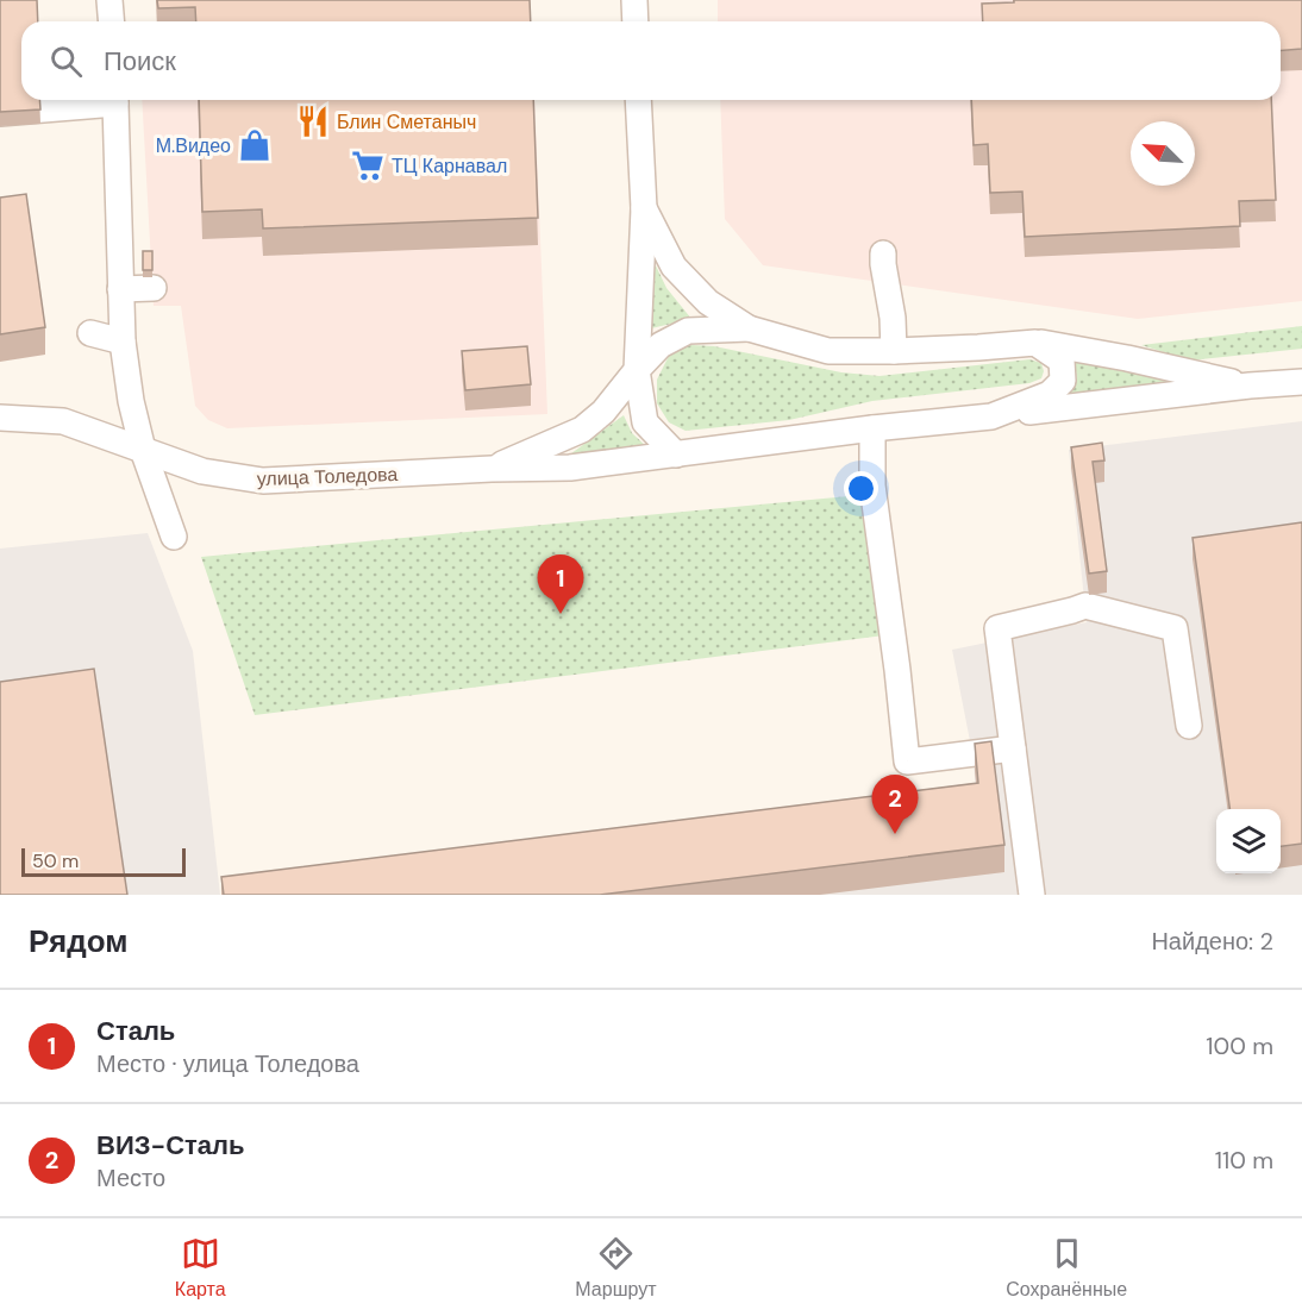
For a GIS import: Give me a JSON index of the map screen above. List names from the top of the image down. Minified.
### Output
{"streets":{"street":["улица Толедова"]},"places":{"restaurant":["Блин Сметаныч"],"shop":["М.Видео"],"supermarket":["ТЦ Карнавал"]},"scale_bar":"50 m","north":"top left","page":{"search":"Поиск","pins":["1","2"],"scale":"50 m","heading":["Рядом","Найдено: 2"],"list":[{"mark":"1","name":"Сталь","note":"Место · улица Толедова","value":"100 m"},{"mark":"2","name":"ВИЗ-Сталь","note":"Место","value":"110 m"}],"nav":["Карта","Маршрут","Сохранённые"]}}
